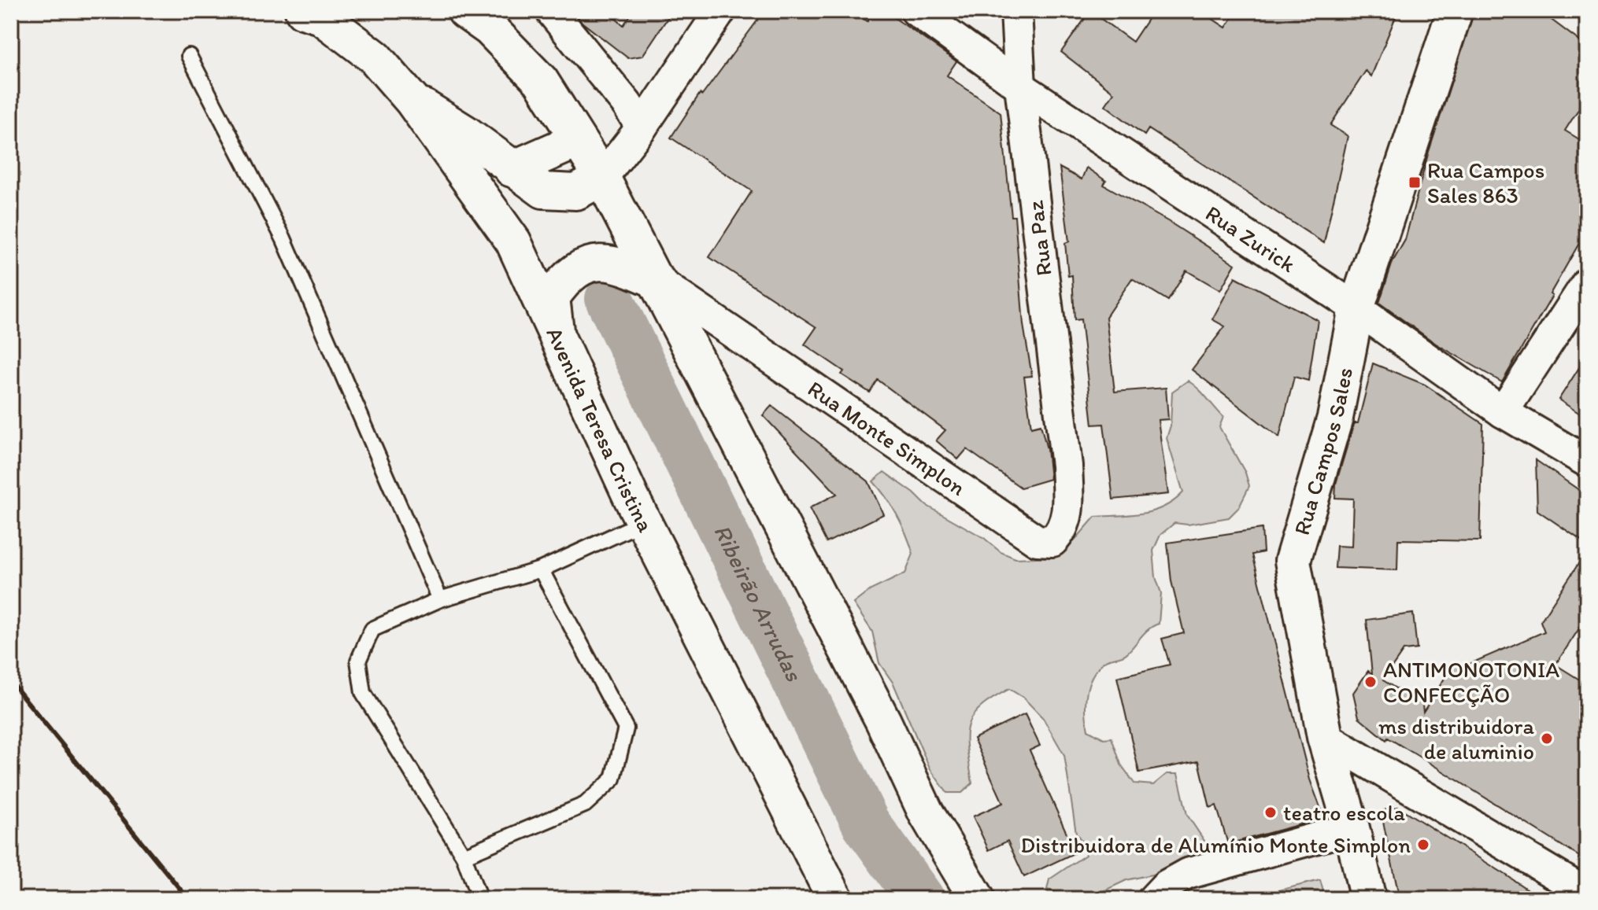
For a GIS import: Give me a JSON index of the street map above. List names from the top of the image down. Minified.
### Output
{"streets":{"main road":["Avenida Teresa Cristina","Rua Campos Sales"],"street":["Rua Paz","Rua Zurick","Rua Monte Simplon"]},"crossings":[["Rua Paz","Rua Zurick"],["Rua Paz","Rua Monte Simplon"],["Rua Zurick","Rua Campos Sales"]],"water":["Ribeirão Arrudas"],"places":{"transit":["Rua Campos Sales 863"],"other":["ANTIMONOTONIA CONFECÇÃO","ms distribuidora de aluminio","teatro escola","Distribuidora de Alumínio Monte Simplon"]}}
